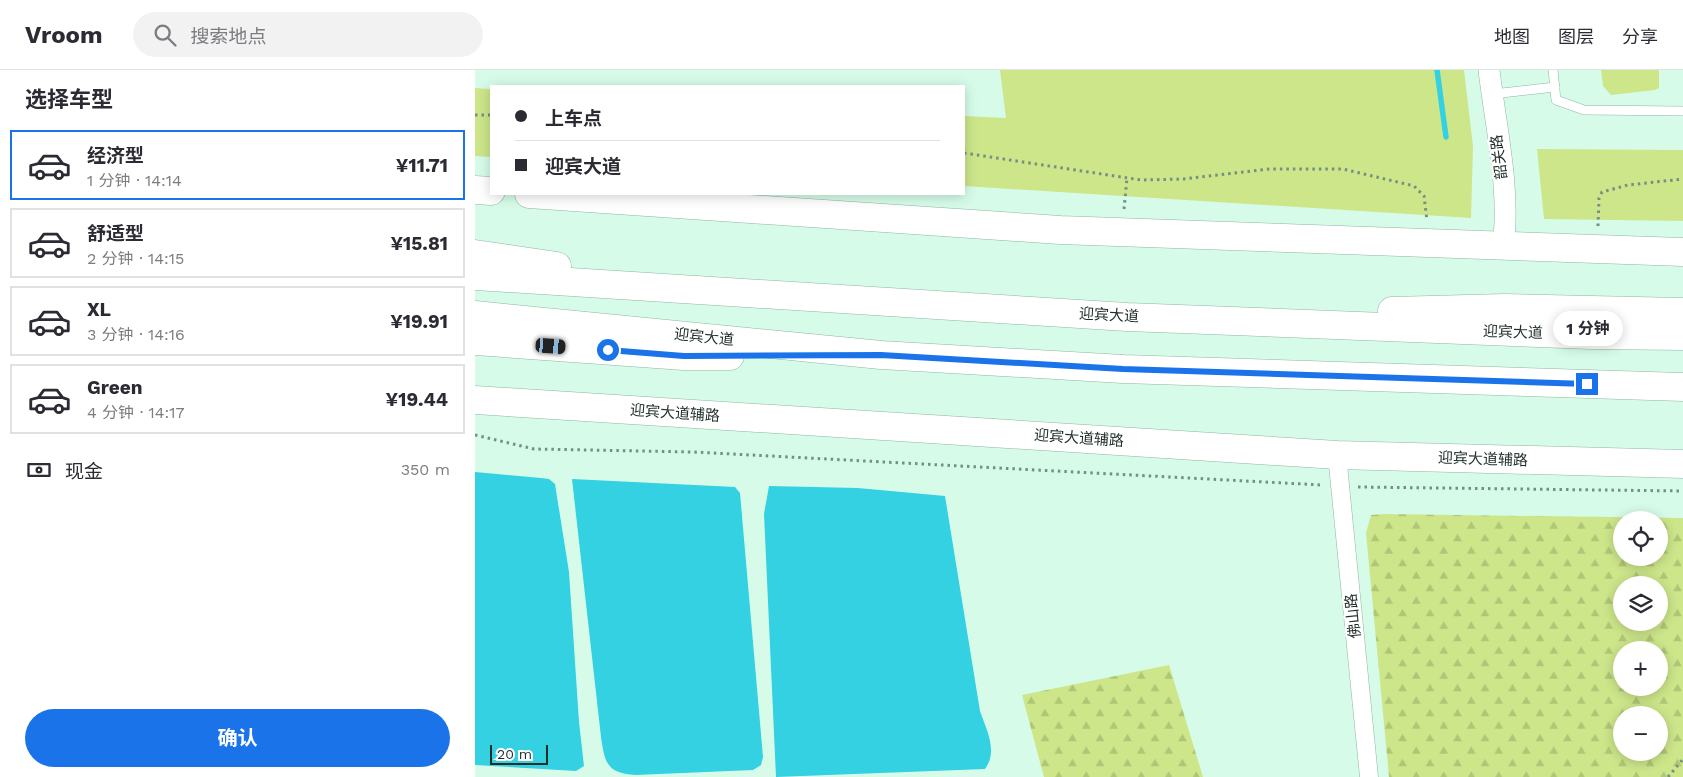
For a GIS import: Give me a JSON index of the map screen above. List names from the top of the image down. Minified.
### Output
{"streets":{"main road":["迎宾大道","迎宾大道辅路"],"street":["韶关路","佛山路"]},"crossings":[["迎宾大道辅路","佛山路"]],"scale_bar":"20 m","page":{"header":"Vroom","search":"搜索地点","nav":["地图","图层","分享"],"heading":"选择车型","banner":["上车点","迎宾大道"],"list":[{"name":"经济型","note":"1 分钟 · 14:14","value":"¥11.71"},{"name":"舒适型","note":"2 分钟 · 14:15","value":"¥15.81"},{"name":"XL","note":"3 分钟 · 14:16","value":"¥19.91"},{"name":"Green","note":"4 分钟 · 14:17","value":"¥19.44"}],"bubble":"1 分钟","pay":["现金","350 m"],"map_buttons":["+","−"],"buttons":"确认","scale":"20 m"}}
